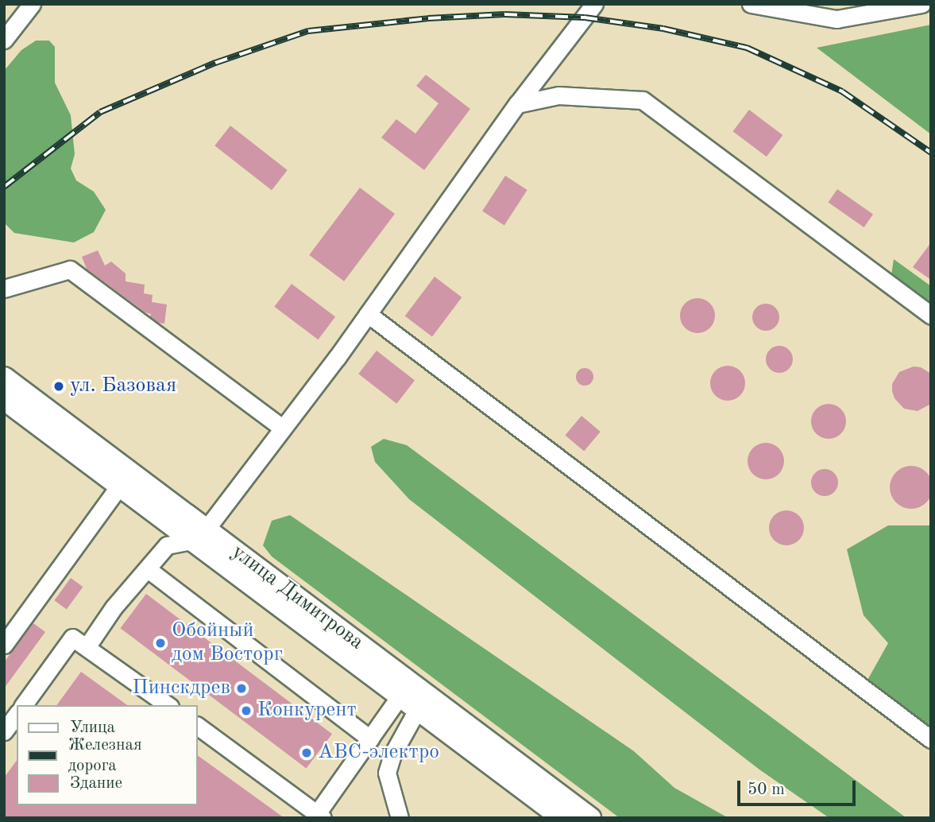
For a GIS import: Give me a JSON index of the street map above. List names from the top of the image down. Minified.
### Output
{"streets":{"main road":["улица Димитрова"]},"places":["ул. Базовая","Обойный дом Восторг","Пинскдрев","Конкурент","АВС-электро"],"legend":["Улица","Железная дорога","Здание"],"scale_bar":"50 m"}
